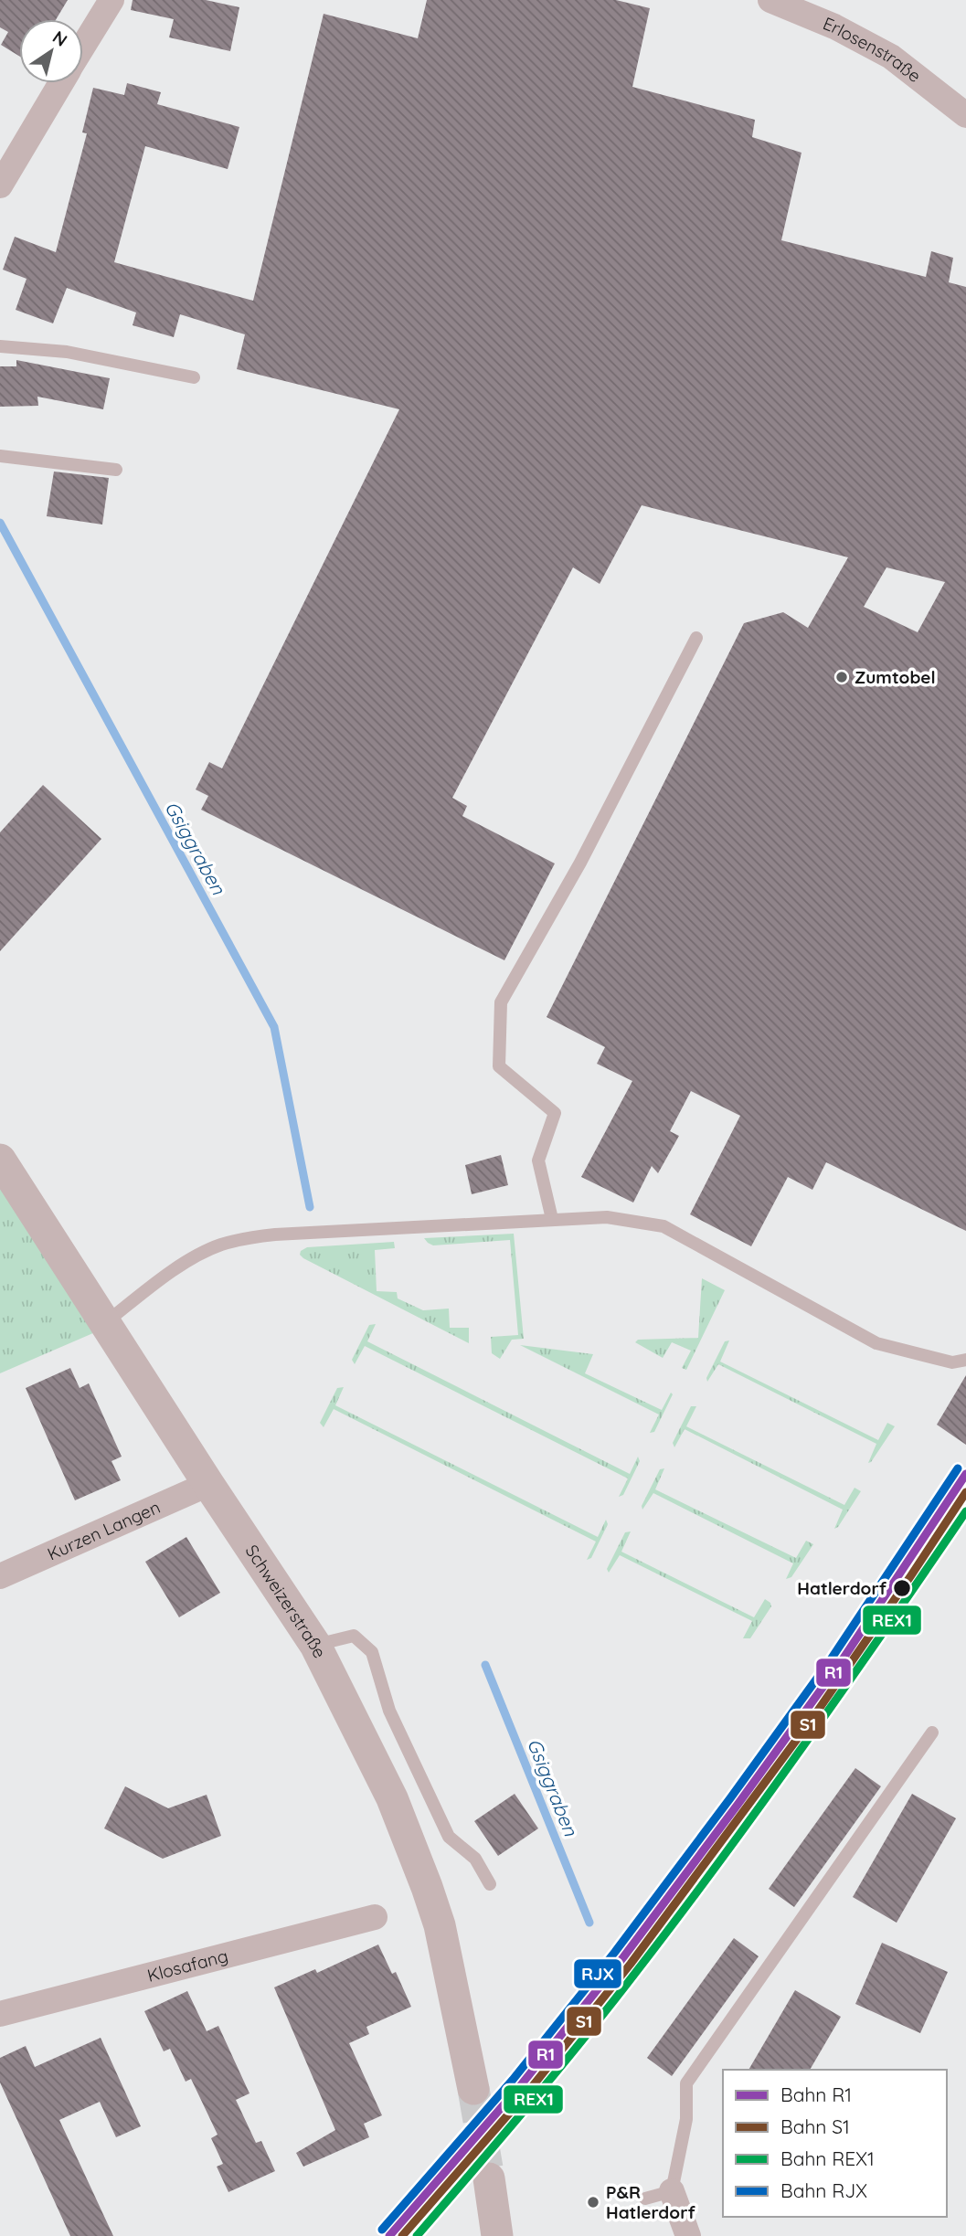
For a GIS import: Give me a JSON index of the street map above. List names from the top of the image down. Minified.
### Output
{"streets":{"street":["Erlosenstraße","Kurzen Langen","Schweizerstraße","Klosafang"]},"crossings":[["Kurzen Langen","Schweizerstraße"]],"water":["Gsiggraben"],"places":["Zumtobel","Hatlerdorf","P&R Hatlerdorf"],"lines":["rail line RJX","rail line R1","rail line S1","rail line REX1"],"legend":["Bahn R1","Bahn S1","Bahn REX1","Bahn RJX"],"north":"top right"}
